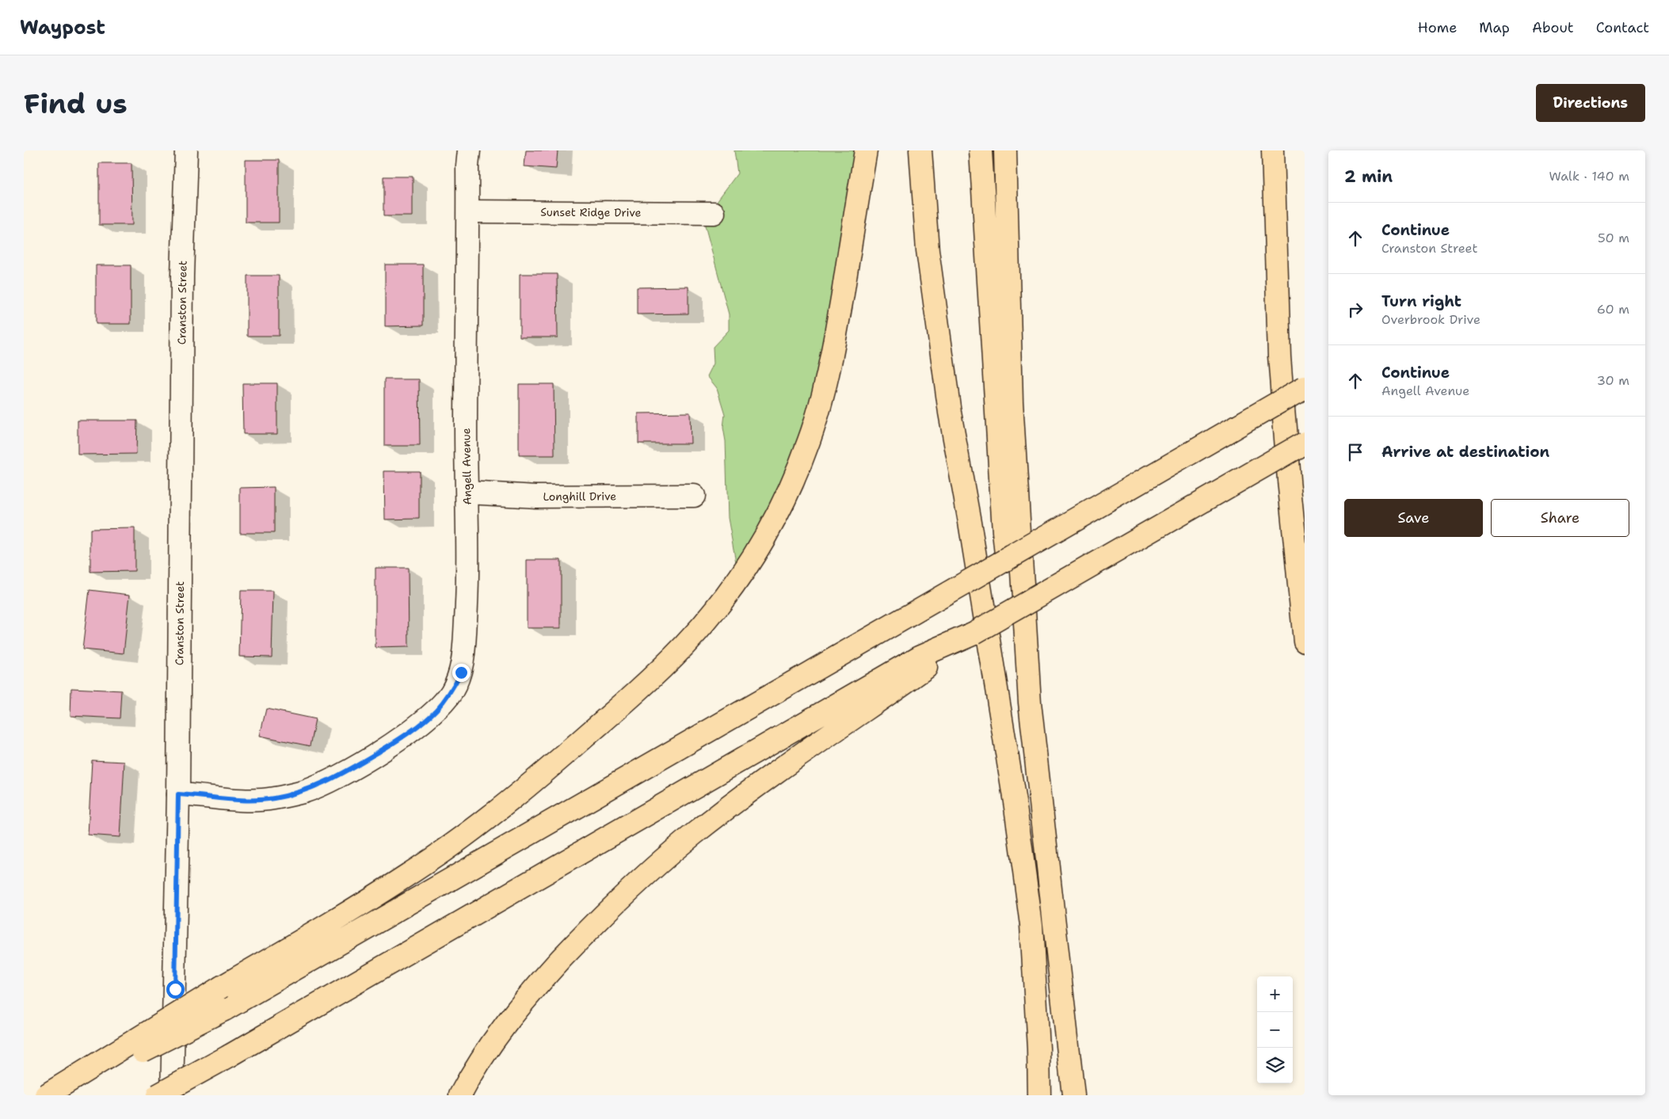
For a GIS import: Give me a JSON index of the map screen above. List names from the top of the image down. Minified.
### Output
{"streets":{"street":["Sunset Ridge Drive","Cranston Street","Angell Avenue","Longhill Drive"]},"crossings":[["Sunset Ridge Drive","Angell Avenue"],["Cranston Street","Angell Avenue"],["Angell Avenue","Longhill Drive"]],"page":{"header":"Waypost","nav":["Home","Map","About","Contact"],"buttons":["Directions",["Save","Share"]],"title":"Find us","heading":["2 min","Walk · 140 m"],"list":[["Continue","Cranston Street","50 m"],["Turn right","Overbrook Drive","60 m"],["Continue","Angell Avenue","30 m"],"Arrive at destination"],"map_buttons":["+","−"]}}
